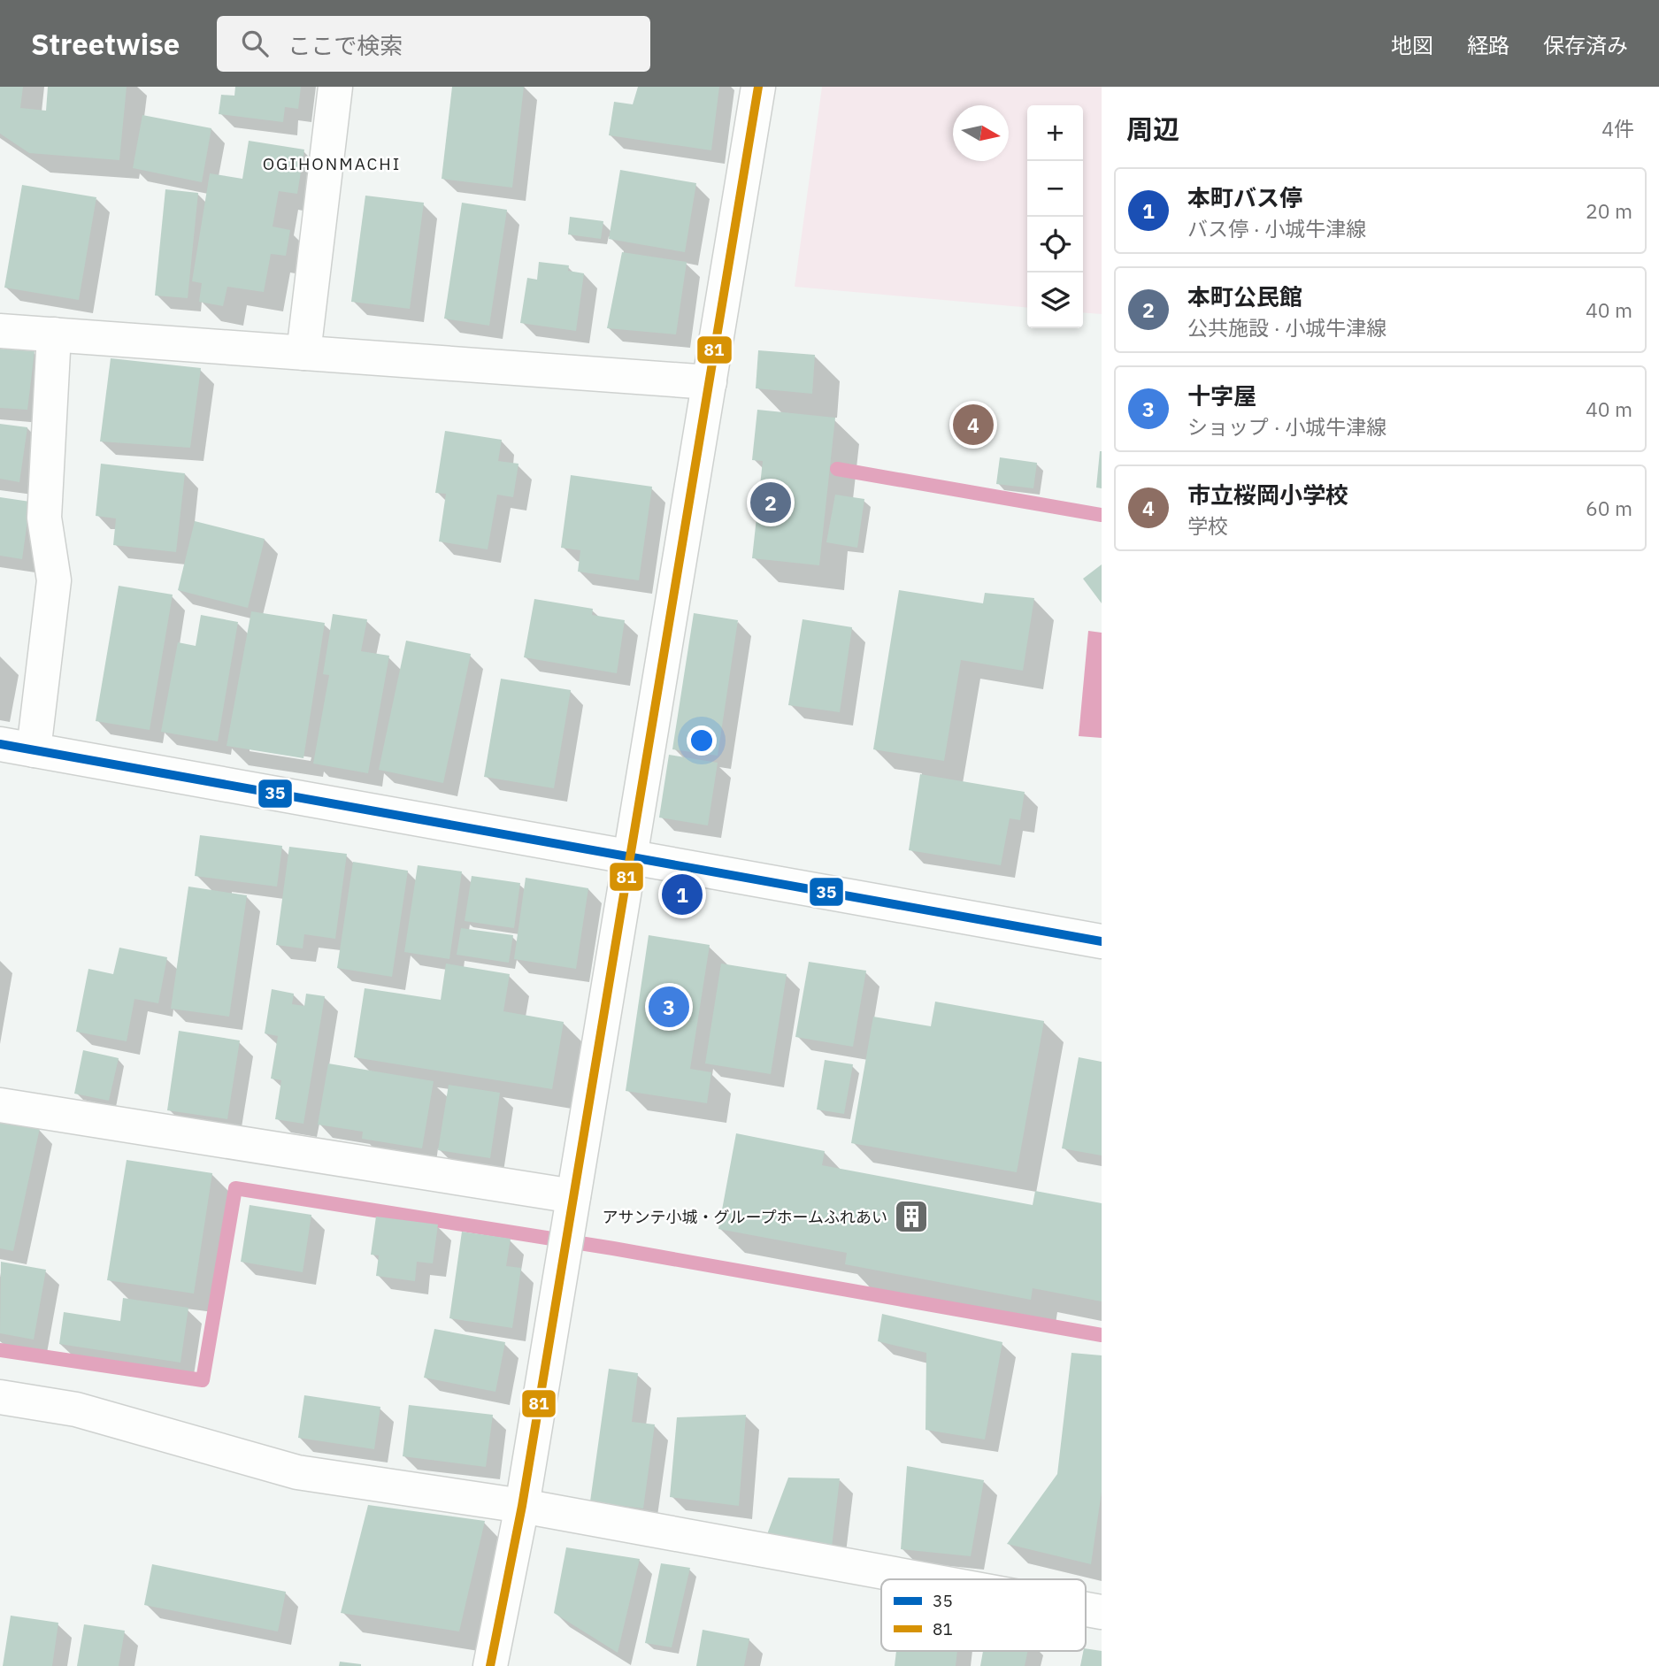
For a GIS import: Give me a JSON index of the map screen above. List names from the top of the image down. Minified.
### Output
{"districts":["OGIHONMACHI"],"places":{"building":["アサンテ小城・グループホームふれあい"]},"lines":["transit line 81","transit line 35"],"legend":["35","81"],"north":"right","page":{"header":"Streetwise","search":"ここで検索","nav":["地図","経路","保存済み"],"heading":["周辺","4件"],"map_buttons":["+","−"],"list":[{"mark":"1","name":"本町バス停","note":"バス停 · 小城牛津線","value":"20 m"},{"mark":"2","name":"本町公民館","note":"公共施設 · 小城牛津線","value":"40 m"},{"mark":"3","name":"十字屋","note":"ショップ · 小城牛津線","value":"40 m"},{"mark":"4","name":"市立桜岡小学校","note":"学校","value":"60 m"}],"pins":["4","2","1","3"]}}
